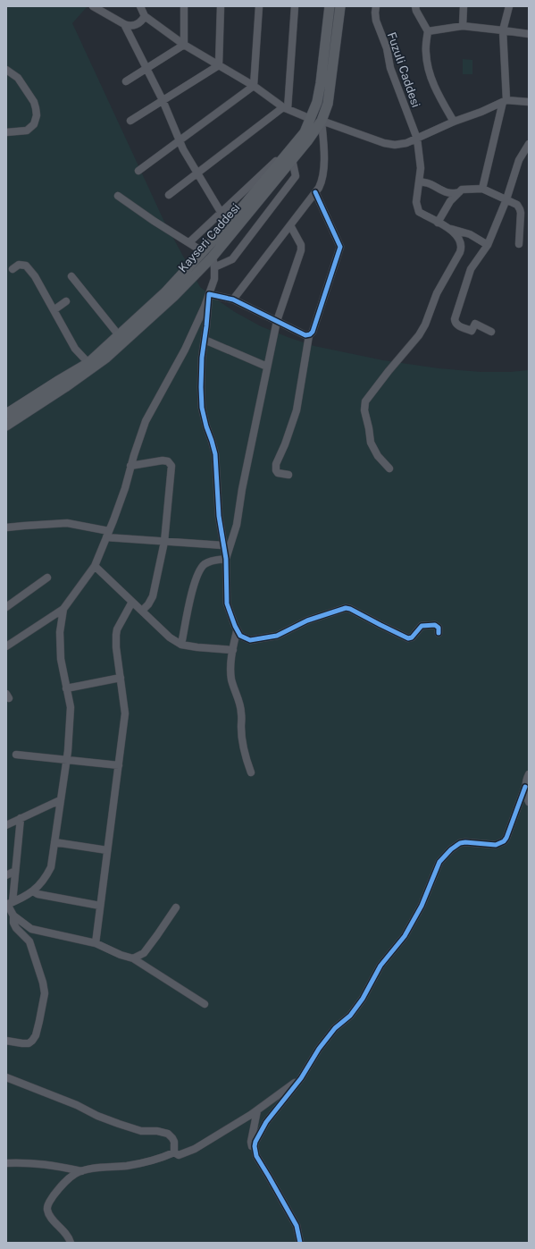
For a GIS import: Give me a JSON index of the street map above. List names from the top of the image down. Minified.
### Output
{"streets":{"main road":["Kayseri Caddesi"],"street":["Fuzuli Caddesi"]}}
